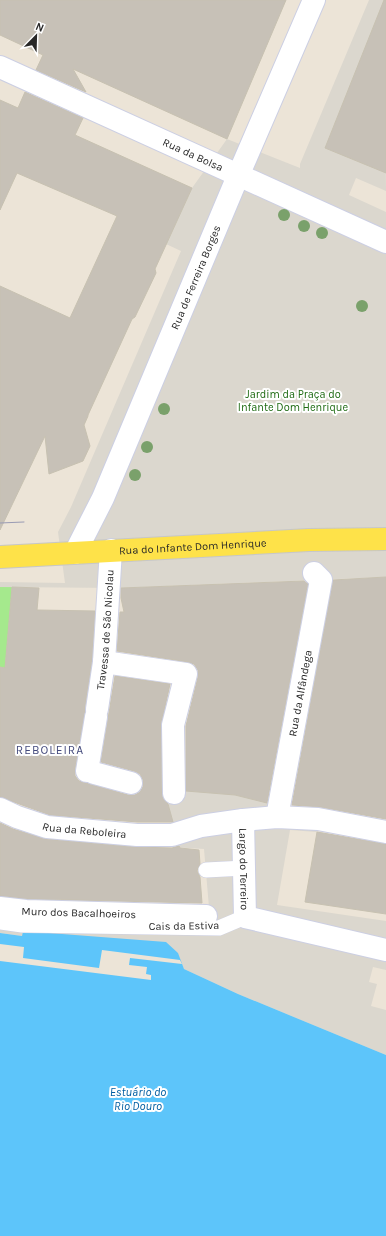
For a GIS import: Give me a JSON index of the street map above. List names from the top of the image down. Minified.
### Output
{"streets":{"main road":["Rua do Infante Dom Henrique"],"street":["Rua da Bolsa","Rua de Ferreira Borges","Travessa de São Nicolau","Rua da Alfândega","Rua da Reboleira","Largo do Terreiro","Muro dos Bacalhoeiros"],"lane":["Cais da Estiva"]},"crossings":[["Rua da Bolsa","Rua de Ferreira Borges"],["Rua de Ferreira Borges","Rua do Infante Dom Henrique"],["Rua do Infante Dom Henrique","Travessa de São Nicolau"],["Rua da Alfândega","Largo do Terreiro"],["Rua da Reboleira","Largo do Terreiro"],["Largo do Terreiro","Cais da Estiva"]],"districts":["REBOLEIRA"],"water":["Estuário do Rio Douro"],"parks":["Jardim da Praça do Infante Dom Henrique"],"north":"top right"}
